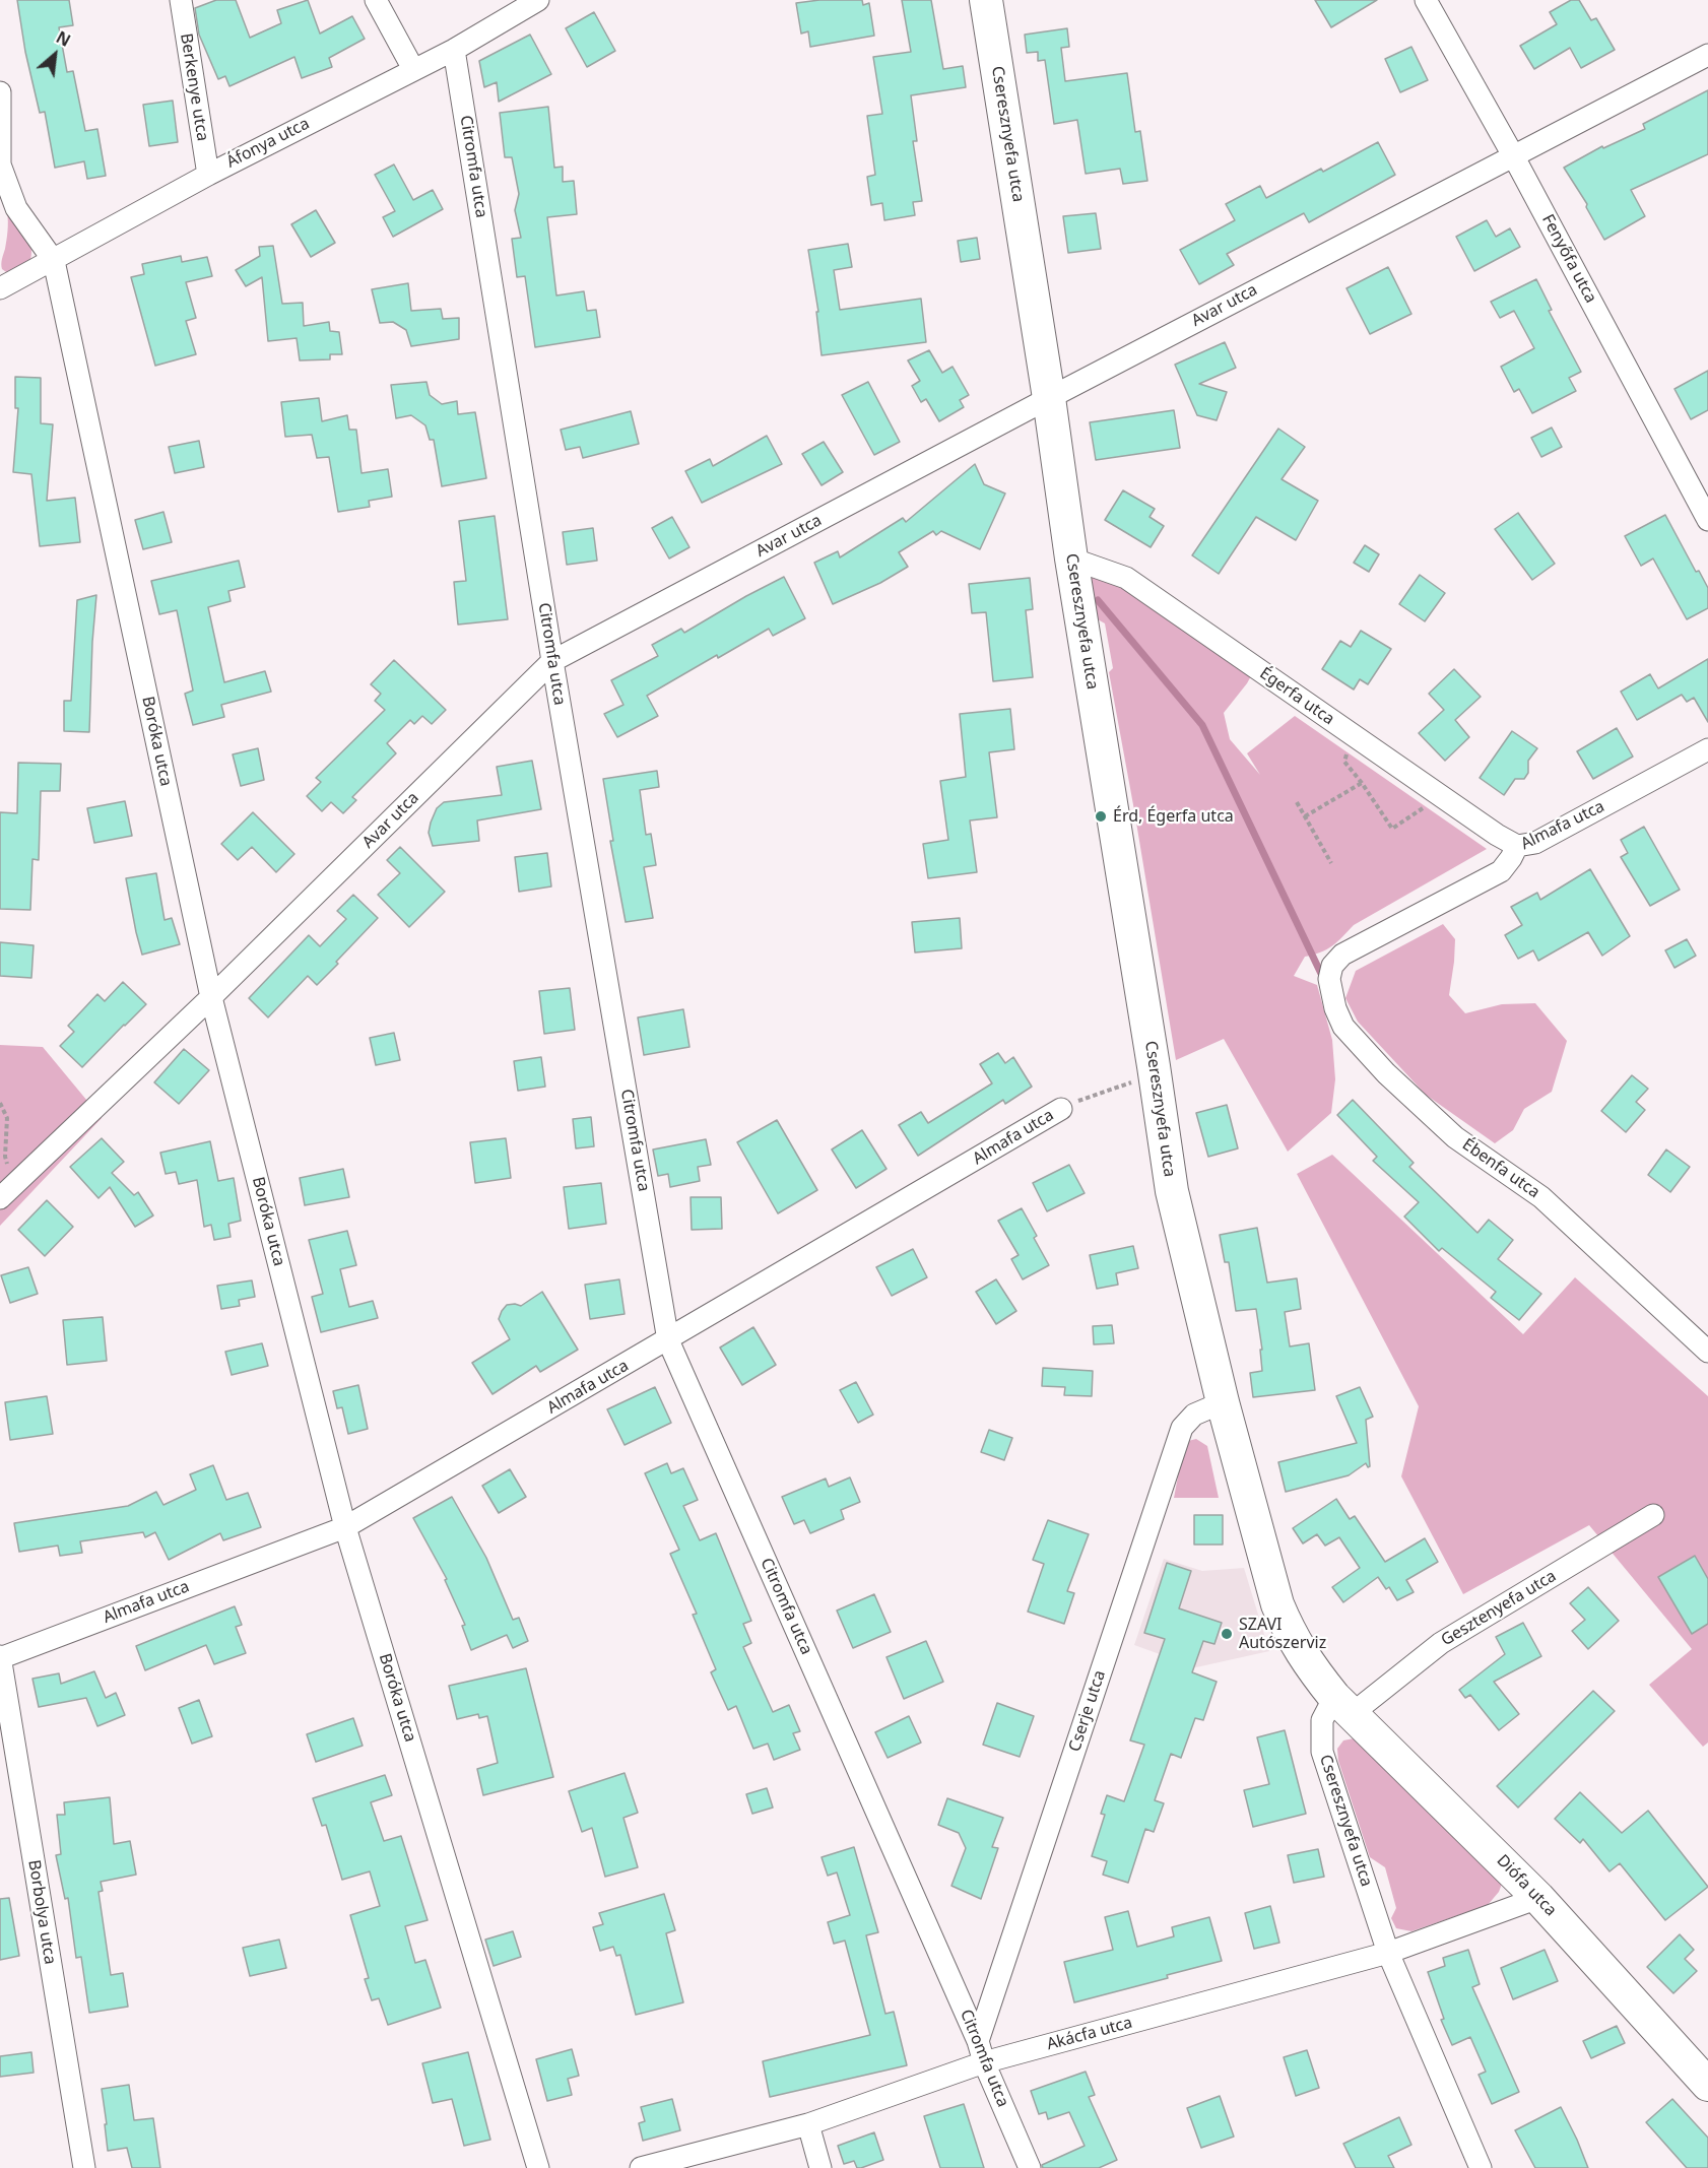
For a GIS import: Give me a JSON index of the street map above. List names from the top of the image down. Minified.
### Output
{"streets":{"street":["Berkenye utca","Cseresznyefa utca","Áfonya utca","Citromfa utca","Fenyőfa utca","Avar utca","Égerfa utca","Boróka utca","Almafa utca","Ébenfa utca","Gesztenyefa utca","Cserje utca","Diófa utca","Borbolya utca","Akácfa utca"]},"crossings":[["Berkenye utca","Áfonya utca"],["Cseresznyefa utca","Avar utca"],["Cseresznyefa utca","Égerfa utca"],["Cseresznyefa utca","Almafa utca"],["Cseresznyefa utca","Gesztenyefa utca"],["Cseresznyefa utca","Cserje utca"],["Cseresznyefa utca","Diófa utca"],["Cseresznyefa utca","Akácfa utca"],["Áfonya utca","Citromfa utca"],["Áfonya utca","Boróka utca"],["Citromfa utca","Avar utca"],["Citromfa utca","Almafa utca"],["Citromfa utca","Cserje utca"],["Citromfa utca","Akácfa utca"],["Fenyőfa utca","Avar utca"],["Avar utca","Boróka utca"],["Égerfa utca","Almafa utca"],["Boróka utca","Almafa utca"],["Almafa utca","Ébenfa utca"],["Almafa utca","Borbolya utca"],["Gesztenyefa utca","Diófa utca"],["Diófa utca","Akácfa utca"]],"places":["Érd, Égerfa utca","SZAVI Autószerviz"],"north":"top right"}
